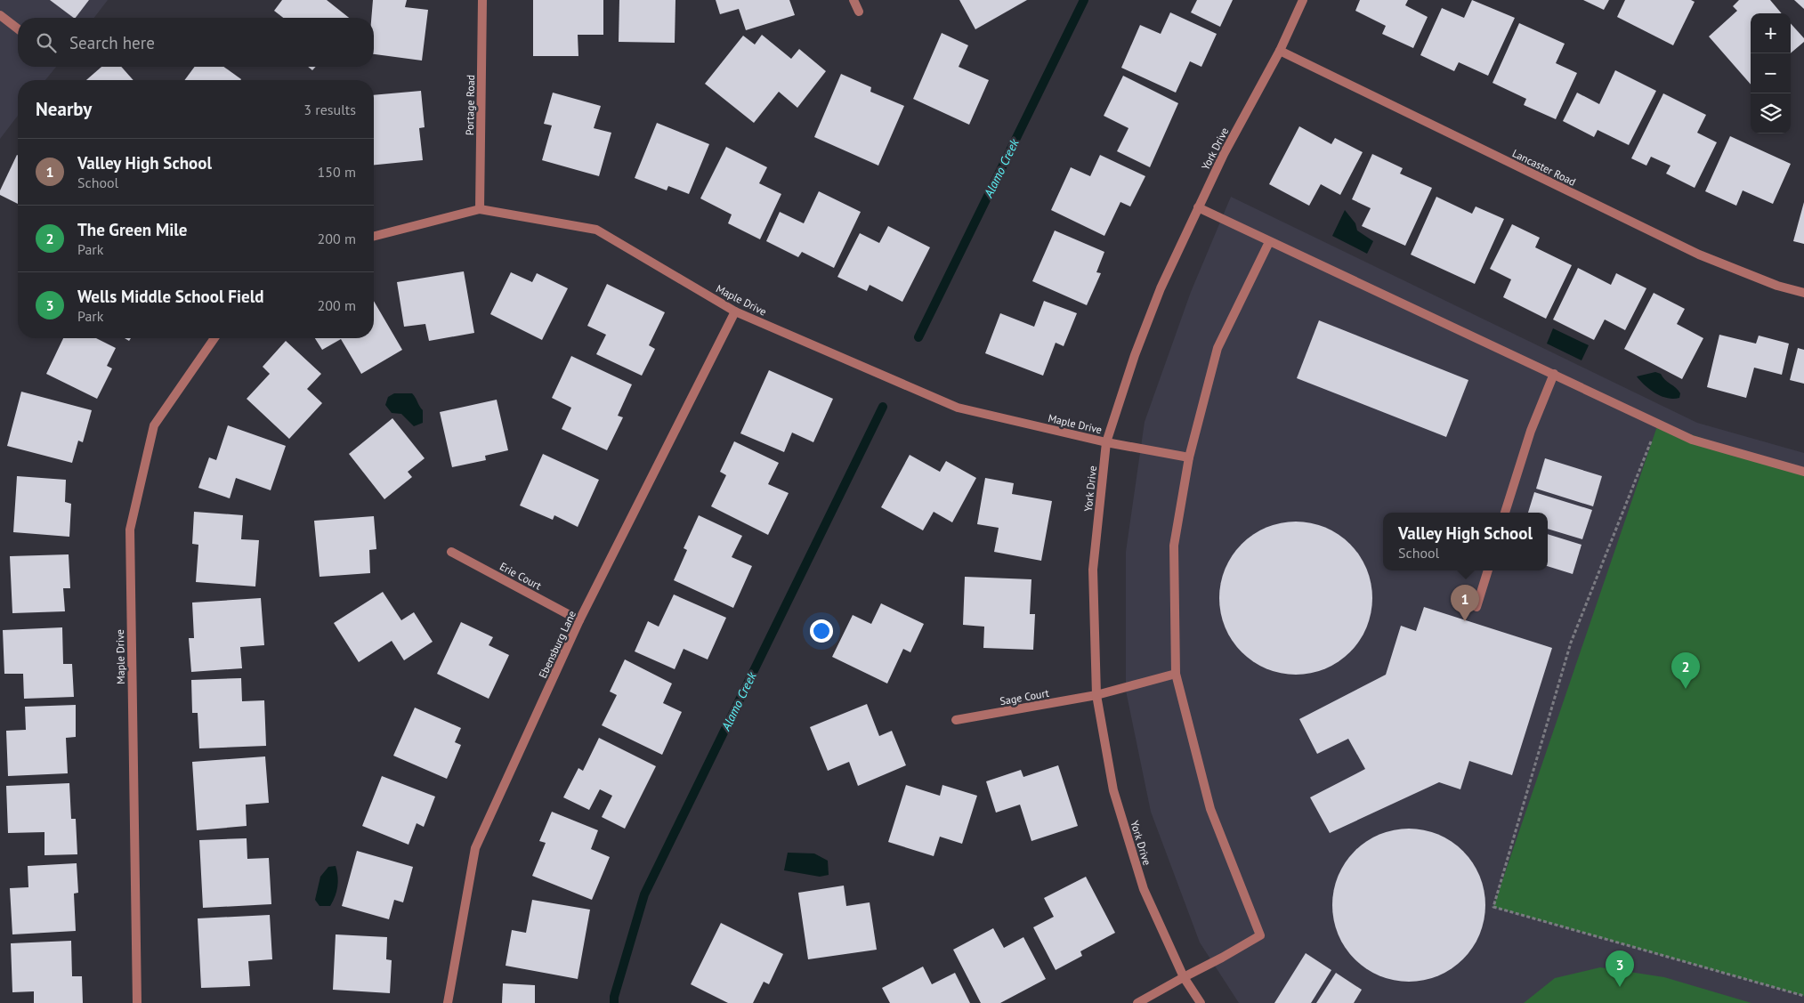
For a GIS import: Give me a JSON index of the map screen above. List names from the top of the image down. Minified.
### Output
{"streets":{"street":["Portage Road","York Drive","Lancaster Road","Maple Drive","Erie Court","Ebensburg Lane","Sage Court"]},"crossings":[["Portage Road","Maple Drive"],["York Drive","Lancaster Road"],["York Drive","Maple Drive"],["York Drive","Sage Court"],["Maple Drive","Ebensburg Lane"],["Erie Court","Ebensburg Lane"]],"water":["Alamo Creek"],"page":{"map_buttons":["+","−"],"search":"Search here","heading":["Nearby","3 results"],"list":[{"mark":"1","name":"Valley High School","note":"School","value":"150 m"},{"mark":"2","name":"The Green Mile","note":"Park","value":"200 m"},{"mark":"3","name":"Wells Middle School Field","note":"Park","value":"200 m"}],"popup":["Valley High School","School"],"pins":["1","2","3"]}}
